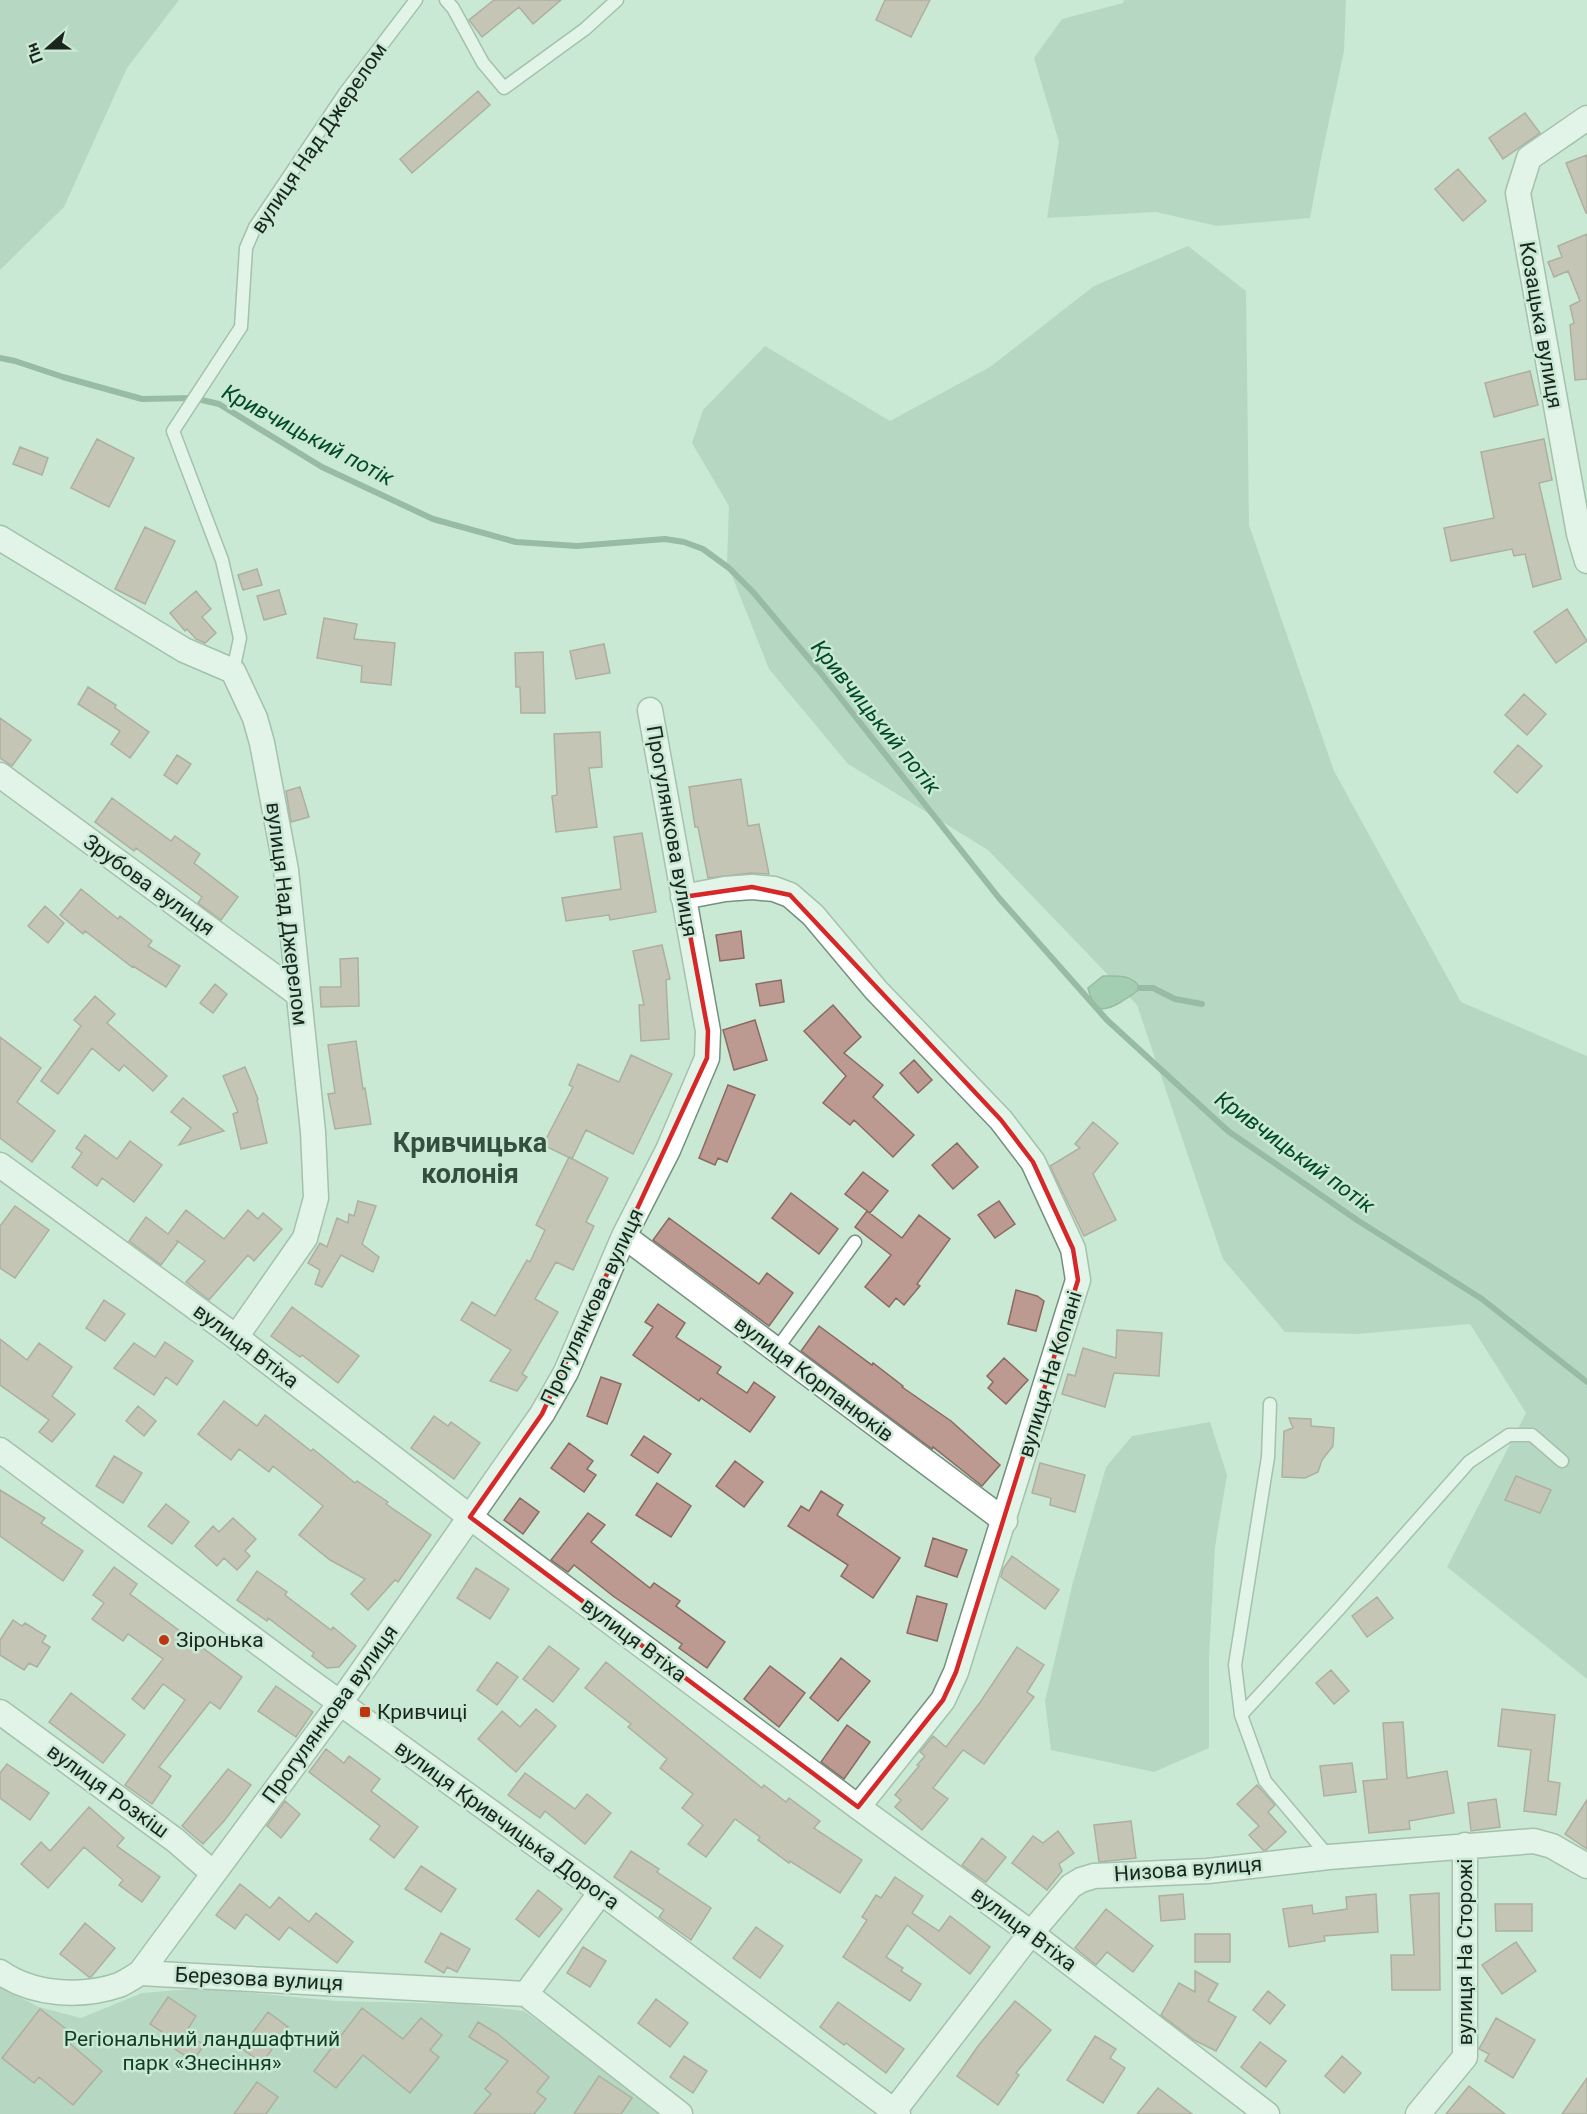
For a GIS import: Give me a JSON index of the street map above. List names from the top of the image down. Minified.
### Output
{"streets":{"street":["вулиця Над Джерелом","Козацька вулиця","Прогулянкова вулиця","Зрубова вулиця","вулиця Втіха","вулиця На Копані","вулиця Корпанюків","вулиця Розкіш","вулиця Кривчицька Дорога","Низова вулиця","вулиця На Сторожі","Березова вулиця"]},"crossings":[["вулиця Над Джерелом","Зрубова вулиця"],["вулиця Над Джерелом","вулиця Втіха"],["Прогулянкова вулиця","вулиця Втіха"],["Прогулянкова вулиця","вулиця На Копані"],["Прогулянкова вулиця","вулиця Корпанюків"],["Прогулянкова вулиця","вулиця Розкіш"],["Прогулянкова вулиця","вулиця Кривчицька Дорога"],["Прогулянкова вулиця","Березова вулиця"],["вулиця Втіха","вулиця На Копані"],["вулиця Втіха","Низова вулиця"],["вулиця На Копані","вулиця Корпанюків"],["вулиця Кривчицька Дорога","Низова вулиця"],["Низова вулиця","вулиця На Сторожі"]],"districts":["Кривчицька колонія"],"water":["Кривчицький потік"],"parks":["Регіональний ландшафтний парк «Знесіння»"],"places":{"other":["Зіронька"],"transit":["Кривчиці"]},"north":"left"}
